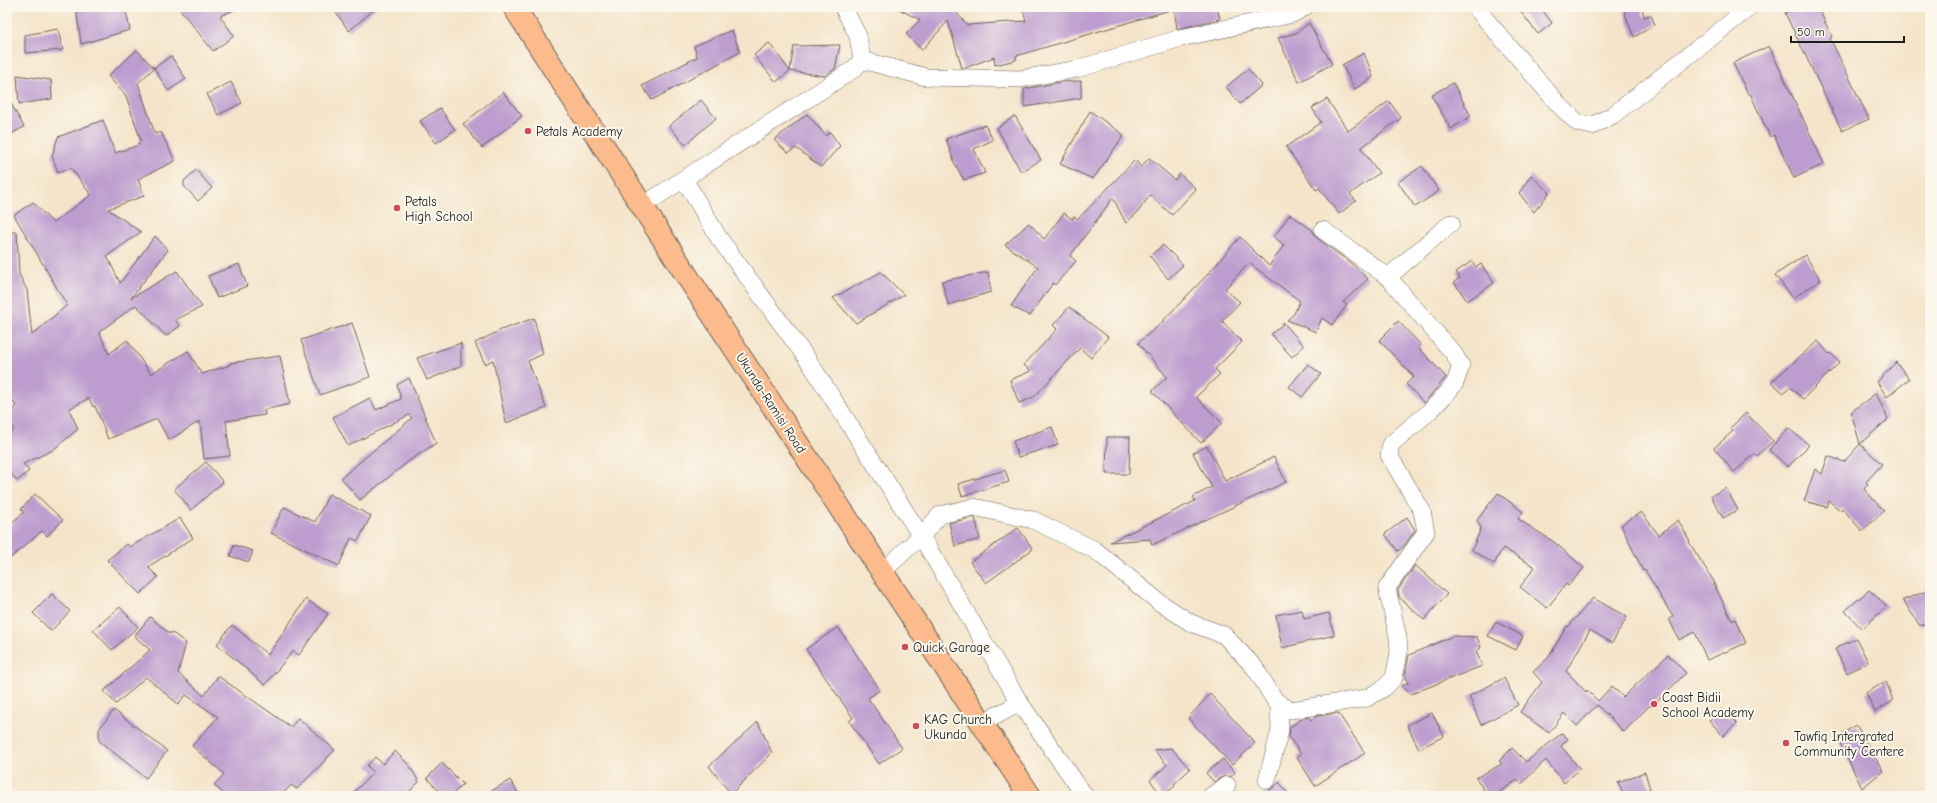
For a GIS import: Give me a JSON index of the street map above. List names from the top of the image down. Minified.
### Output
{"streets":{"highway":["Ukunda-Ramisi Road"]},"places":["Petals Academy","Petals High School","Quick Garage","Coast Bidii School Academy","KAG Church Ukunda","Tawfiq Intergrated Community Centere"],"scale_bar":"50 m"}
